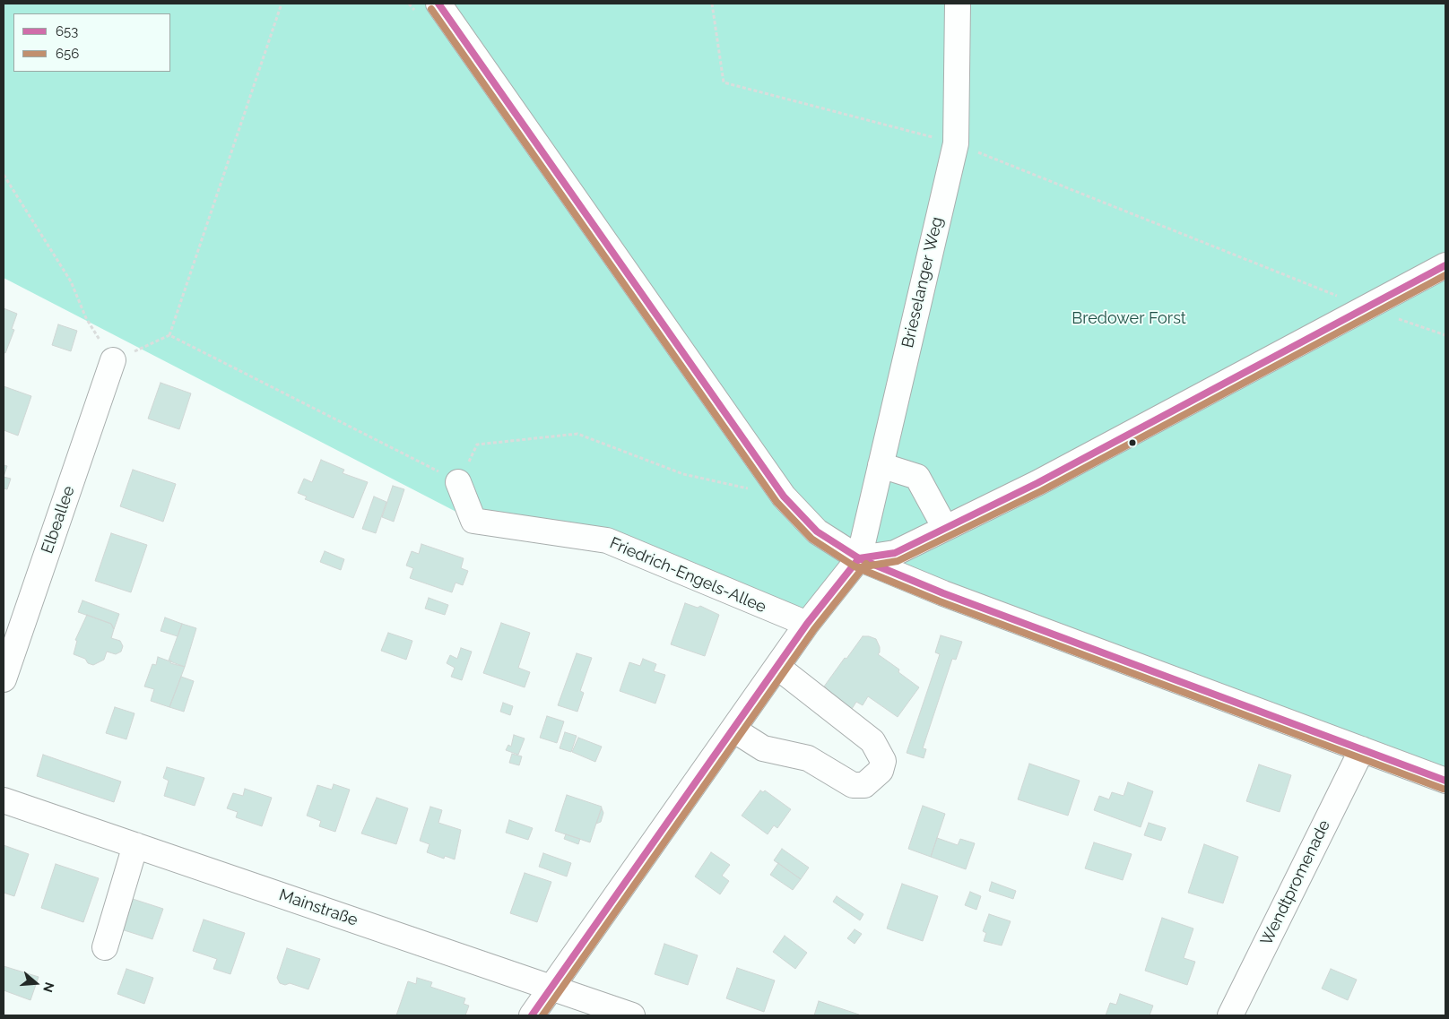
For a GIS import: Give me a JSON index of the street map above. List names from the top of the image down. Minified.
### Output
{"streets":{"street":["Brieselanger Weg","Elbeallee","Friedrich-Engels-Allee","Wendtpromenade","Mainstraße"]},"parks":["Bredower Forst"],"lines":["transit line 653","transit line 656"],"legend":["653","656"],"north":"right"}
